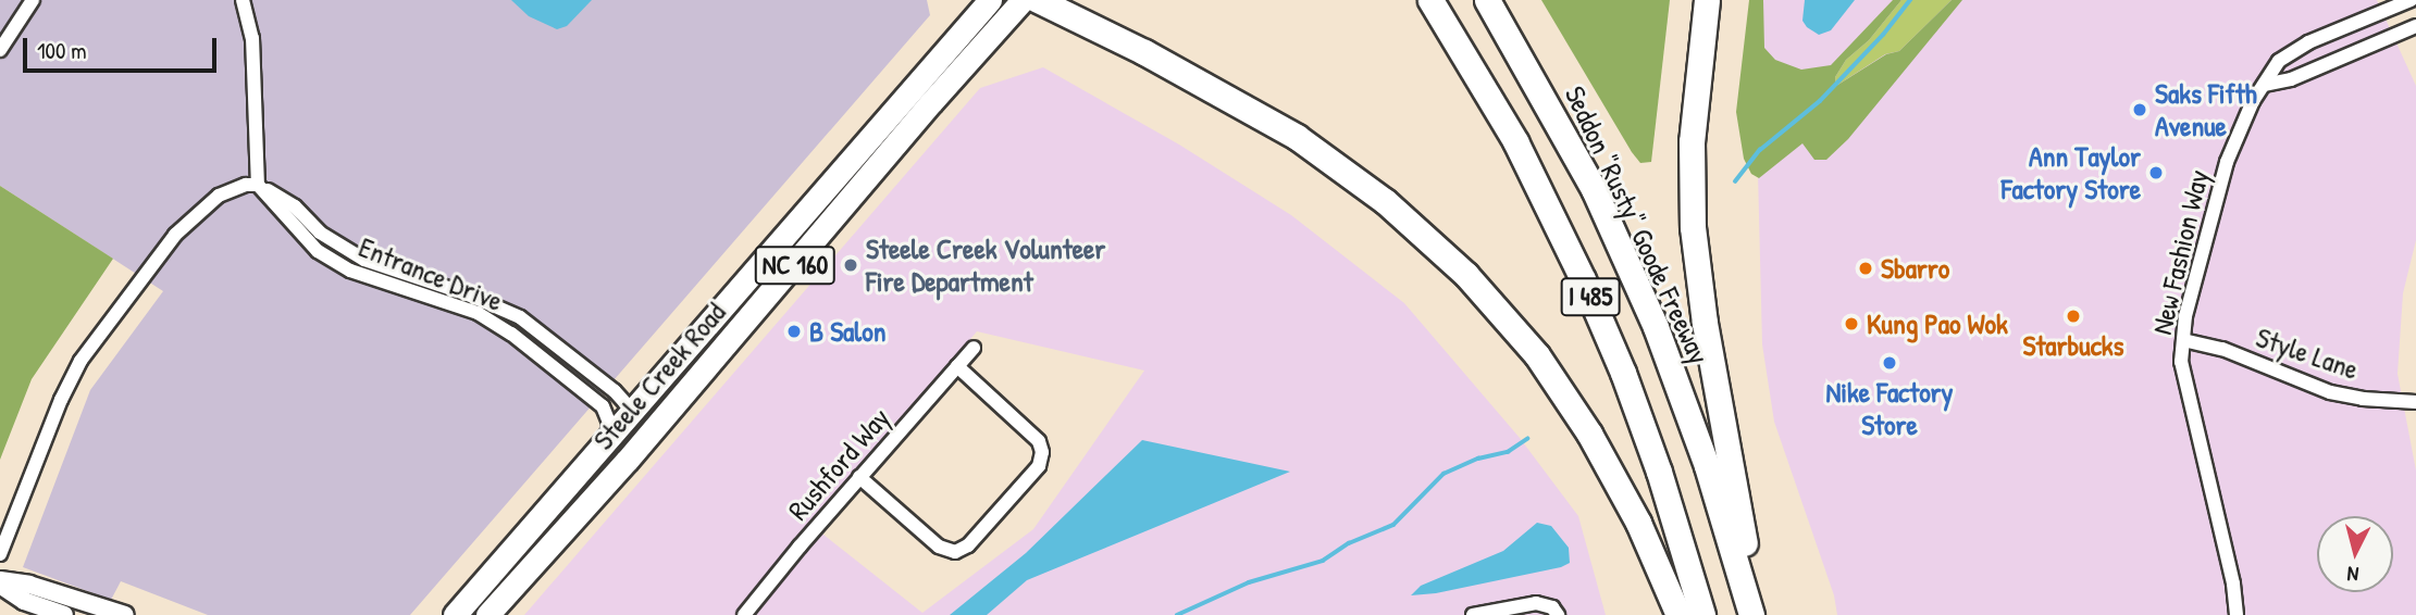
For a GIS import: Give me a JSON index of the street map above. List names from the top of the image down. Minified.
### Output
{"streets":{"highway":["Seddon \"Rusty\" Goode Freeway","I 485"],"main road":["NC 160","Steele Creek Road"],"street":["New Fashion Way","Entrance Drive","Style Lane","Rushford Way"]},"crossings":[["New Fashion Way","Style Lane"],["Entrance Drive","Steele Creek Road"]],"places":["Saks Fifth Avenue","Ann Taylor Factory Store","Steele Creek Volunteer Fire Department","Sbarro","Starbucks","Kung Pao Wok","B Salon","Nike Factory Store"],"scale_bar":"100 m","north":"bottom"}
